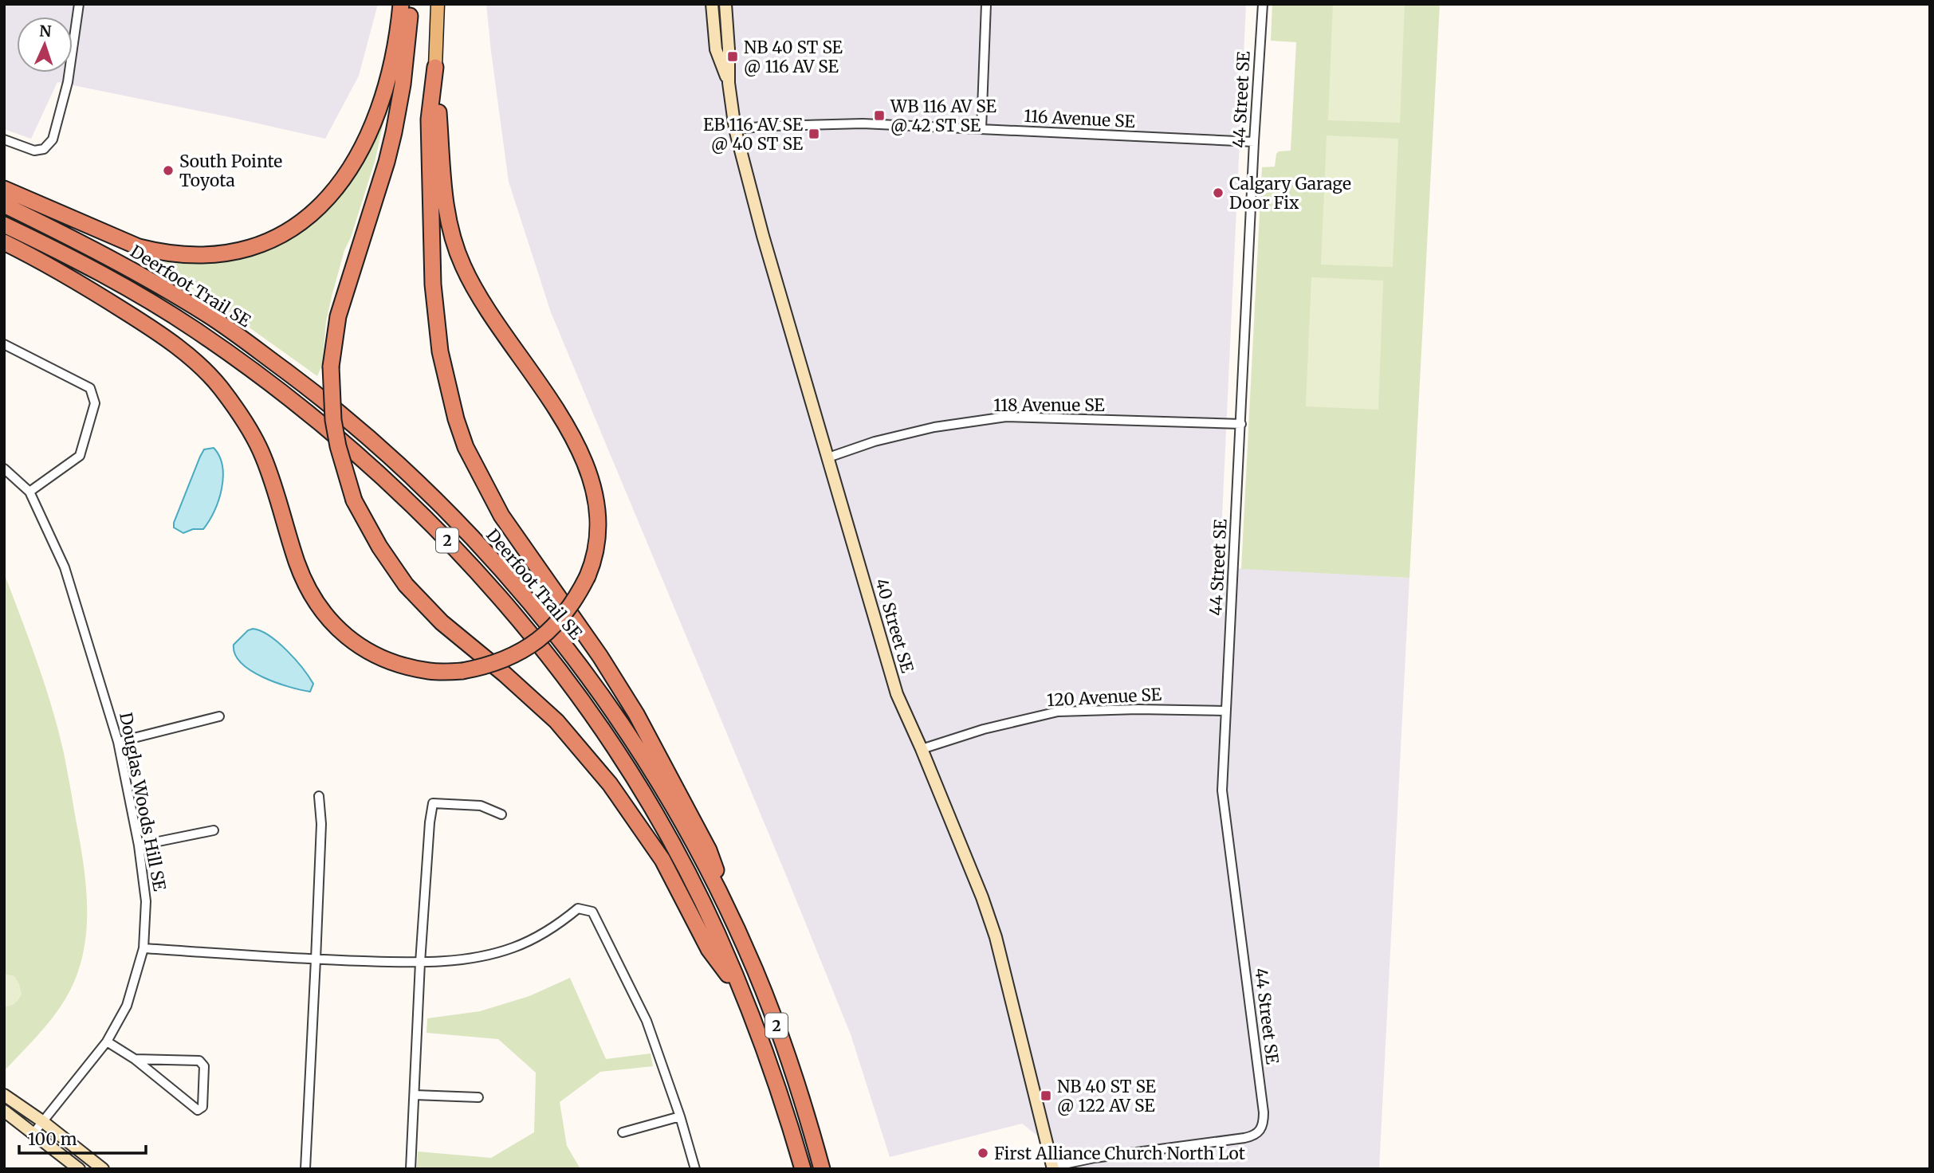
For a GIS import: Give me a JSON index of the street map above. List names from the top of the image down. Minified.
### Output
{"streets":{"highway":["Deerfoot Trail SE","2"],"street":["44 Street SE","116 Avenue SE","118 Avenue SE","40 Street SE","120 Avenue SE","Douglas Woods Hill SE"]},"crossings":[["44 Street SE","116 Avenue SE"],["44 Street SE","118 Avenue SE"],["44 Street SE","40 Street SE"],["44 Street SE","120 Avenue SE"],["116 Avenue SE","40 Street SE"],["118 Avenue SE","40 Street SE"],["40 Street SE","120 Avenue SE"]],"places":{"transit":["NB 40 ST SE @ 116 AV SE","WB 116 AV SE @ 42 ST SE","EB 116 AV SE @ 40 ST SE","NB 40 ST SE @ 122 AV SE"],"other":["South Pointe Toyota","Calgary Garage Door Fix","First Alliance Church North Lot"]},"scale_bar":"100 m","north":"top"}
